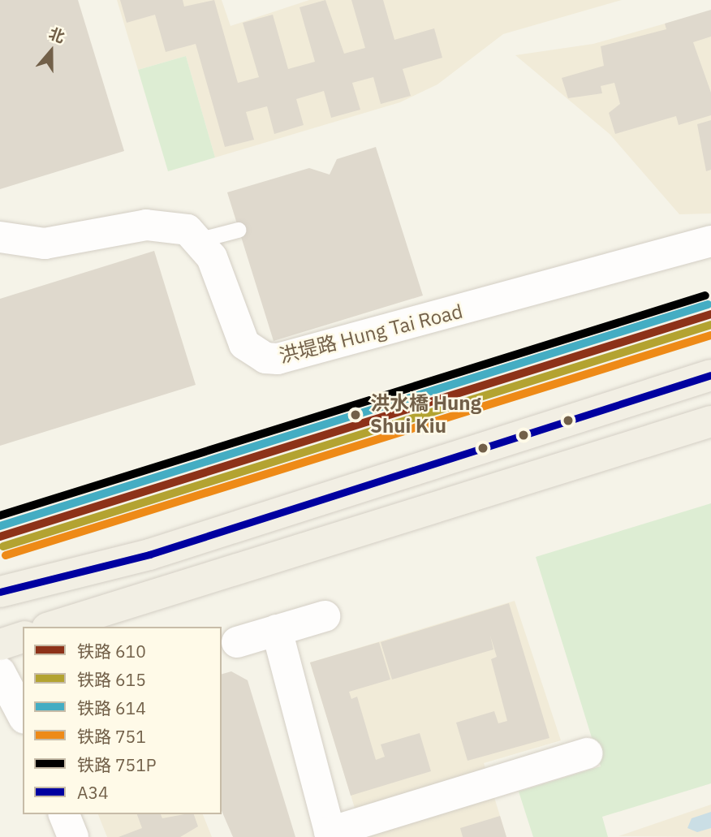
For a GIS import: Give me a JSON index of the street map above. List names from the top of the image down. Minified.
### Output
{"streets":{"street":["洪堤路 Hung Tai Road"]},"places":["洪水橋 Hung Shui Kiu"],"lines":["rail line 751P","rail line 614","rail line 610","rail line 615","rail line 751","transit line A34"],"legend":["铁路 610","铁路 615","铁路 614","铁路 751","铁路 751P","A34"],"north":"top"}
